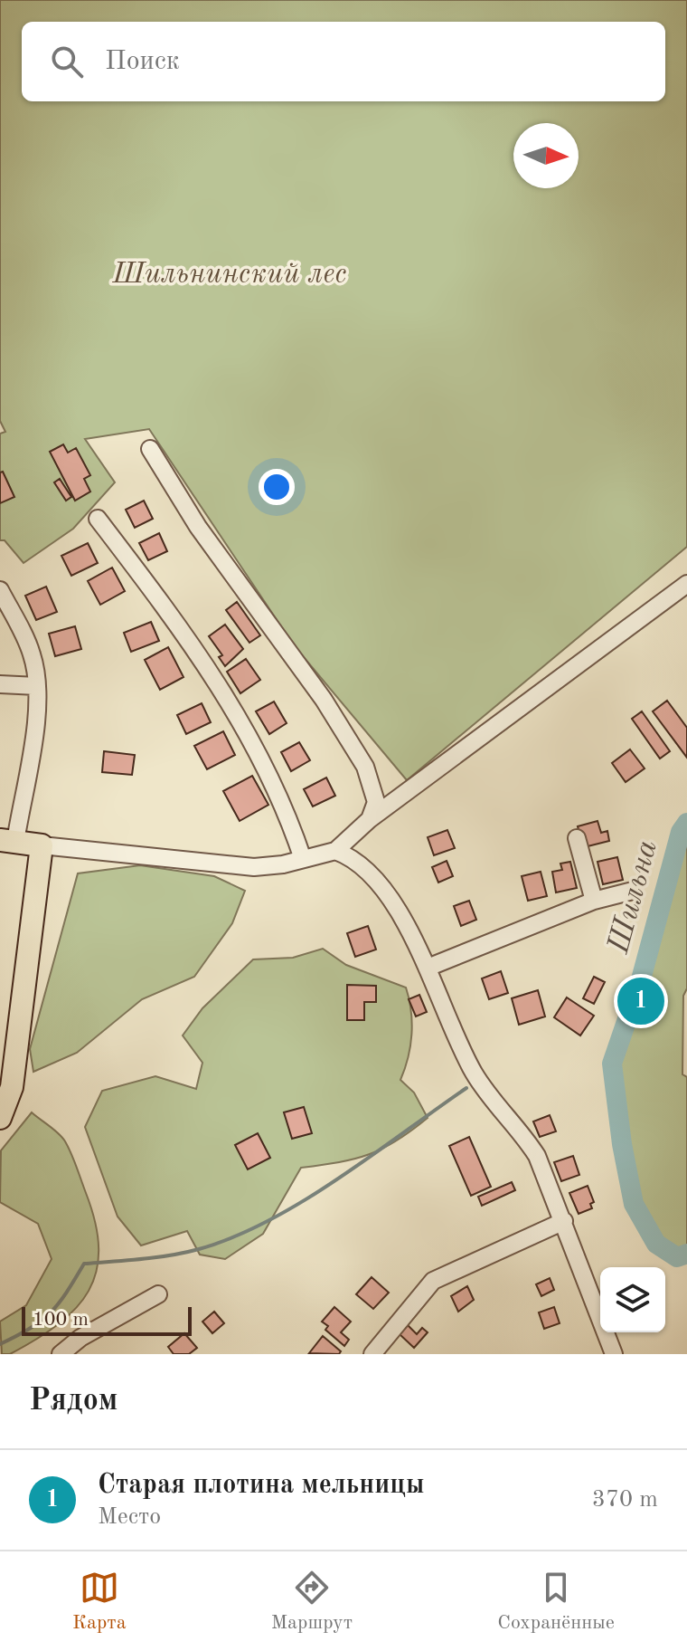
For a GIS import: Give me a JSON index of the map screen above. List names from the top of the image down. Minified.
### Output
{"water":["Шильна"],"parks":["Шильнинский лес"],"scale_bar":"100 m","north":"right","page":{"search":"Поиск","pins":"1","scale":"100 m","heading":"Рядом","list":[{"mark":"1","name":"Старая плотина мельницы","note":"Место","value":"370 m"}],"nav":["Карта","Маршрут","Сохранённые"]}}
